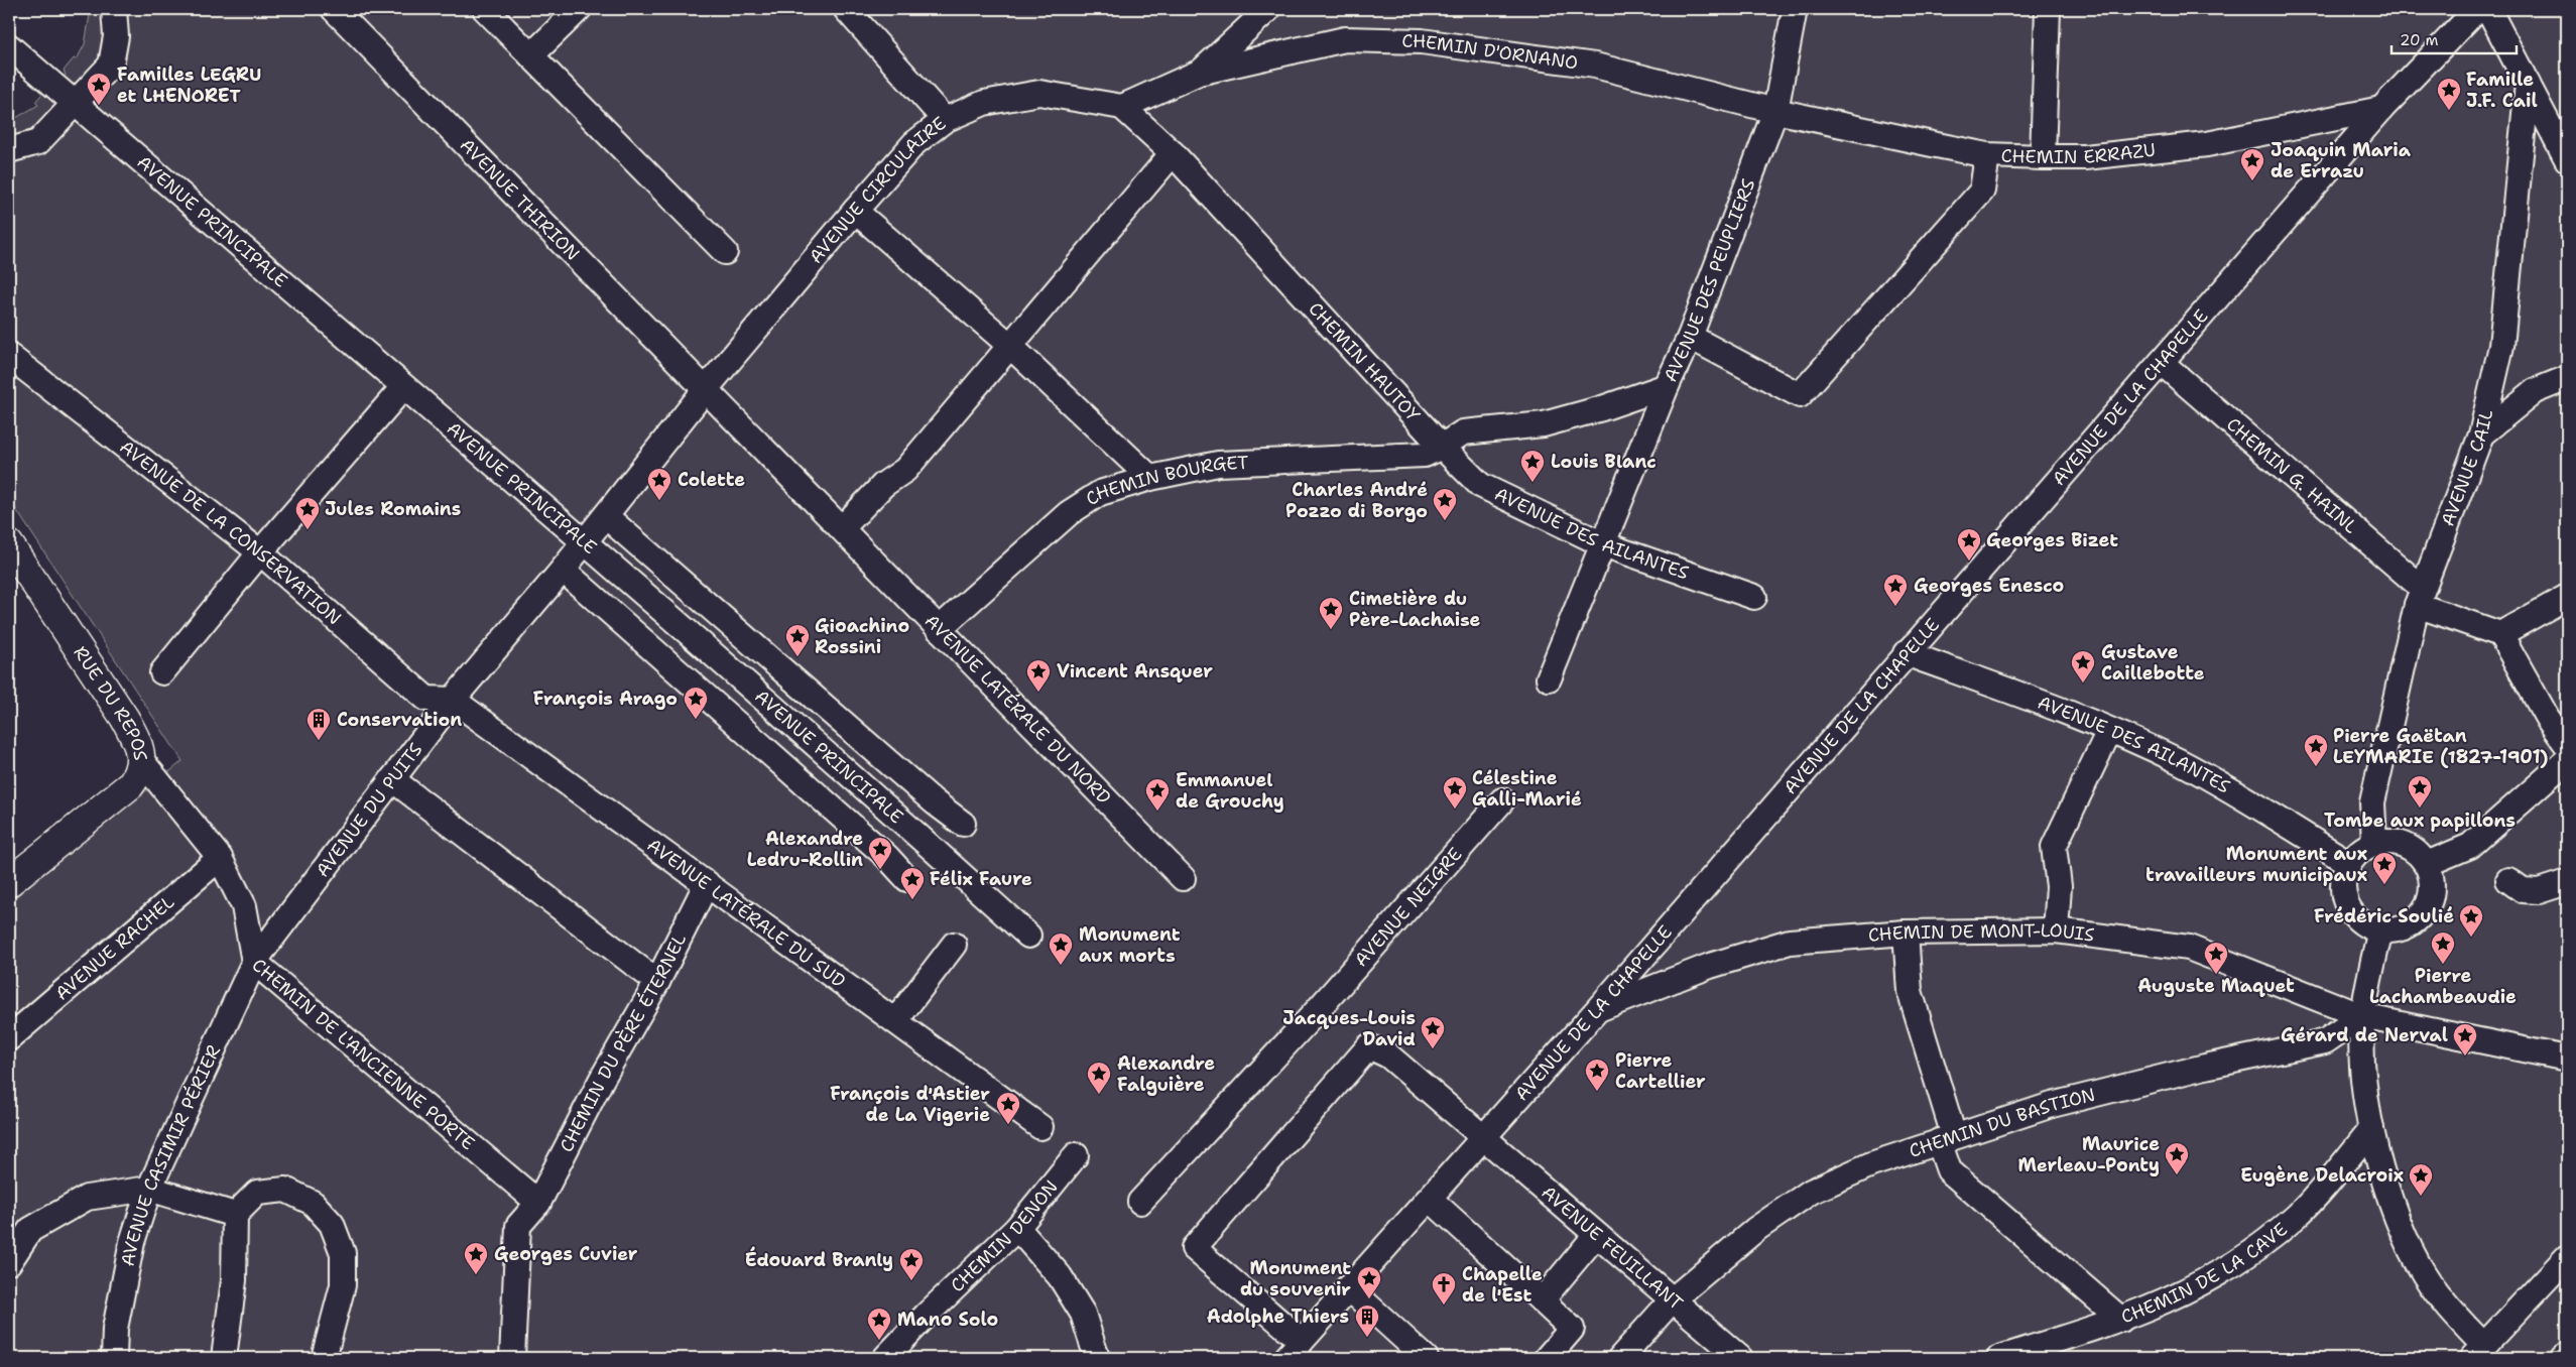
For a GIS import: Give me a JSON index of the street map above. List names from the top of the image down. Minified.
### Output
{"streets":{"street":["RUE DU REPOS"],"lane":["CHEMIN D'ORNANO","CHEMIN ERRAZU","AVENUE CIRCULAIRE","AVENUE THIRION","AVENUE PRINCIPALE","AVENUE DES PEUPLIERS","CHEMIN HAUTOY","AVENUE DE LA CHAPELLE","AVENUE CAIL","CHEMIN G. HAINL","CHEMIN BOURGET","AVENUE DES AILANTES","AVENUE DE LA CONSERVATION","AVENUE LATÉRALE DU NORD","AVENUE DU PUITS","AVENUE NEIGRE","AVENUE LATÉRALE DU SUD","CHEMIN DE MONT-LOUIS","AVENUE RACHEL","CHEMIN DU PÈRE ÉTERNEL","CHEMIN DE L'ANCIENNE PORTE","CHEMIN DU BASTION","AVENUE CASIMIR PÉRIER","CHEMIN DENON","AVENUE FEUILLANT","CHEMIN DE LA CAVE"]},"crossings":[["CHEMIN D'ORNANO","CHEMIN ERRAZU"],["CHEMIN D'ORNANO","AVENUE DES PEUPLIERS"],["CHEMIN ERRAZU","AVENUE DES PEUPLIERS"],["CHEMIN ERRAZU","AVENUE DE LA CHAPELLE"],["AVENUE CIRCULAIRE","AVENUE THIRION"],["AVENUE CIRCULAIRE","AVENUE PRINCIPALE"],["AVENUE CIRCULAIRE","CHEMIN HAUTOY"],["AVENUE CIRCULAIRE","AVENUE LATÉRALE DU NORD"],["AVENUE CIRCULAIRE","AVENUE DU PUITS"],["AVENUE THIRION","AVENUE LATÉRALE DU NORD"],["AVENUE PRINCIPALE","AVENUE DU PUITS"],["AVENUE DES PEUPLIERS","AVENUE DES AILANTES"],["CHEMIN HAUTOY","CHEMIN BOURGET"],["CHEMIN HAUTOY","AVENUE DES AILANTES"],["AVENUE DE LA CHAPELLE","CHEMIN G. HAINL"],["AVENUE DE LA CHAPELLE","AVENUE DES AILANTES"],["AVENUE DE LA CHAPELLE","CHEMIN DE MONT-LOUIS"],["AVENUE DE LA CHAPELLE","AVENUE FEUILLANT"],["AVENUE CAIL","CHEMIN G. HAINL"],["AVENUE CAIL","AVENUE DES AILANTES"],["CHEMIN BOURGET","AVENUE DES AILANTES"],["CHEMIN BOURGET","AVENUE LATÉRALE DU NORD"],["AVENUE DE LA CONSERVATION","AVENUE DU PUITS"],["AVENUE DE LA CONSERVATION","AVENUE LATÉRALE DU SUD"],["RUE DU REPOS","CHEMIN DE L'ANCIENNE PORTE"],["AVENUE DU PUITS","AVENUE LATÉRALE DU SUD"],["AVENUE DU PUITS","CHEMIN DE L'ANCIENNE PORTE"],["AVENUE DU PUITS","AVENUE CASIMIR PÉRIER"],["AVENUE LATÉRALE DU SUD","CHEMIN DU PÈRE ÉTERNEL"],["CHEMIN DE MONT-LOUIS","CHEMIN DU BASTION"],["AVENUE RACHEL","CHEMIN DE L'ANCIENNE PORTE"],["CHEMIN DU PÈRE ÉTERNEL","CHEMIN DE L'ANCIENNE PORTE"],["CHEMIN DE L'ANCIENNE PORTE","AVENUE CASIMIR PÉRIER"],["CHEMIN DU BASTION","AVENUE FEUILLANT"]],"places":{"place":["Familles LEGRU et LHENORET","Famille J.F. Cail","Joaquin Maria de Errazu","Louis Blanc","Colette","Charles André Pozzo di Borgo","Jules Romains","Georges Bizet","Georges Enesco","Cimetière du Père-Lachaise","Gioachino Rossini","Gustave Caillebotte","Vincent Ansquer","François Arago","Pierre Gaëtan LEYMARIE (1827-1901)","Tombe aux papillons","Célestine Galli-Marié","Emmanuel de Grouchy","Alexandre Ledru-Rollin","Monument aux travailleurs municipaux","Félix Faure","Frédéric Soulié","Pierre Lachambeaudie","Monument aux morts","Auguste Maquet","Jacques-Louis David","Gérard de Nerval","Pierre Cartellier","Alexandre Falguière","François d'Astier de La Vigerie","Maurice Merleau-Ponty","Eugène Delacroix","Georges Cuvier","Édouard Branly","Monument du souvenir","Mano Solo"],"building":["Conservation","Adolphe Thiers"],"church":["Chapelle de l'Est"]},"scale_bar":"20 m"}
